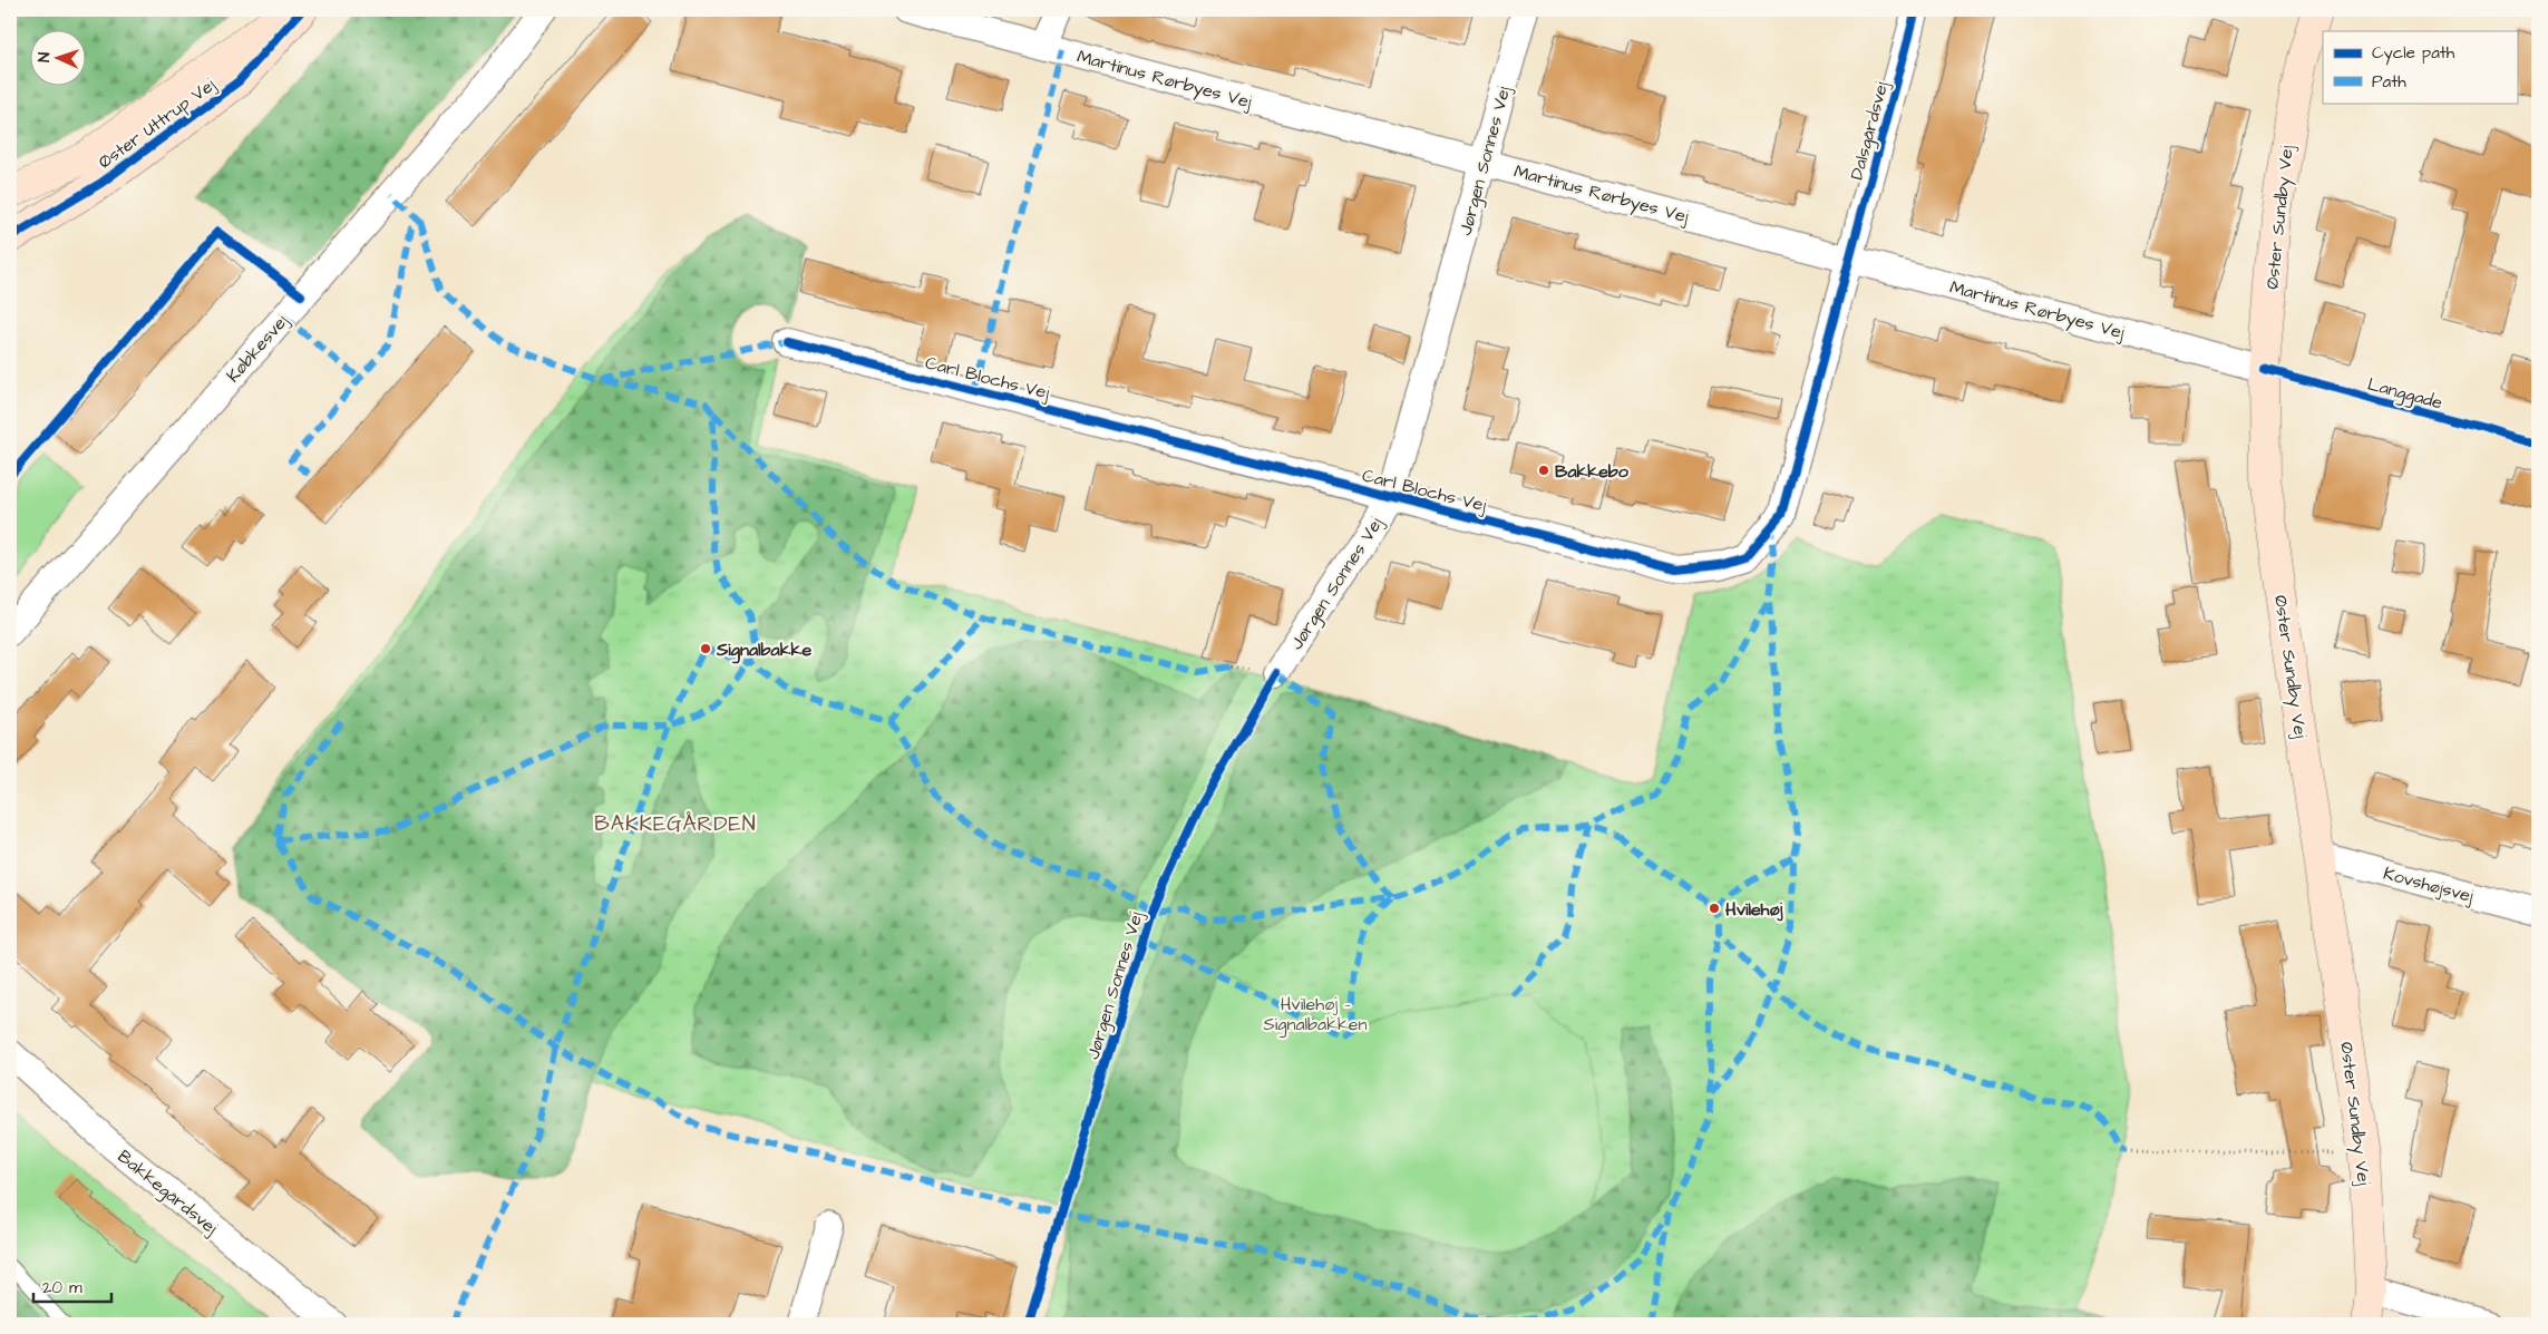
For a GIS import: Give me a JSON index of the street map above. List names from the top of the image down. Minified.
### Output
{"streets":{"street":["Martinus Rørbyes Vej","Øster Uttrup Vej","Dalsgårdsvej","Jørgen Sonnes Vej","Øster Sundby Vej","Købkesvej","Carl Blochs Vej","Kovshøjsvej","Bakkegårdsvej"],"cycle path":["Langgade"]},"crossings":[["Martinus Rørbyes Vej","Dalsgårdsvej"],["Martinus Rørbyes Vej","Jørgen Sonnes Vej"],["Martinus Rørbyes Vej","Øster Sundby Vej"],["Martinus Rørbyes Vej","Carl Blochs Vej"],["Dalsgårdsvej","Carl Blochs Vej"],["Jørgen Sonnes Vej","Carl Blochs Vej"],["Øster Sundby Vej","Kovshøjsvej"]],"districts":["BAKKEGÅRDEN"],"parks":["Hvilehøj - Signalbakken"],"places":["Bakkebo","Signalbakke","Hvilehøj"],"legend":["Cycle path","Path"],"scale_bar":"20 m","north":"left"}
